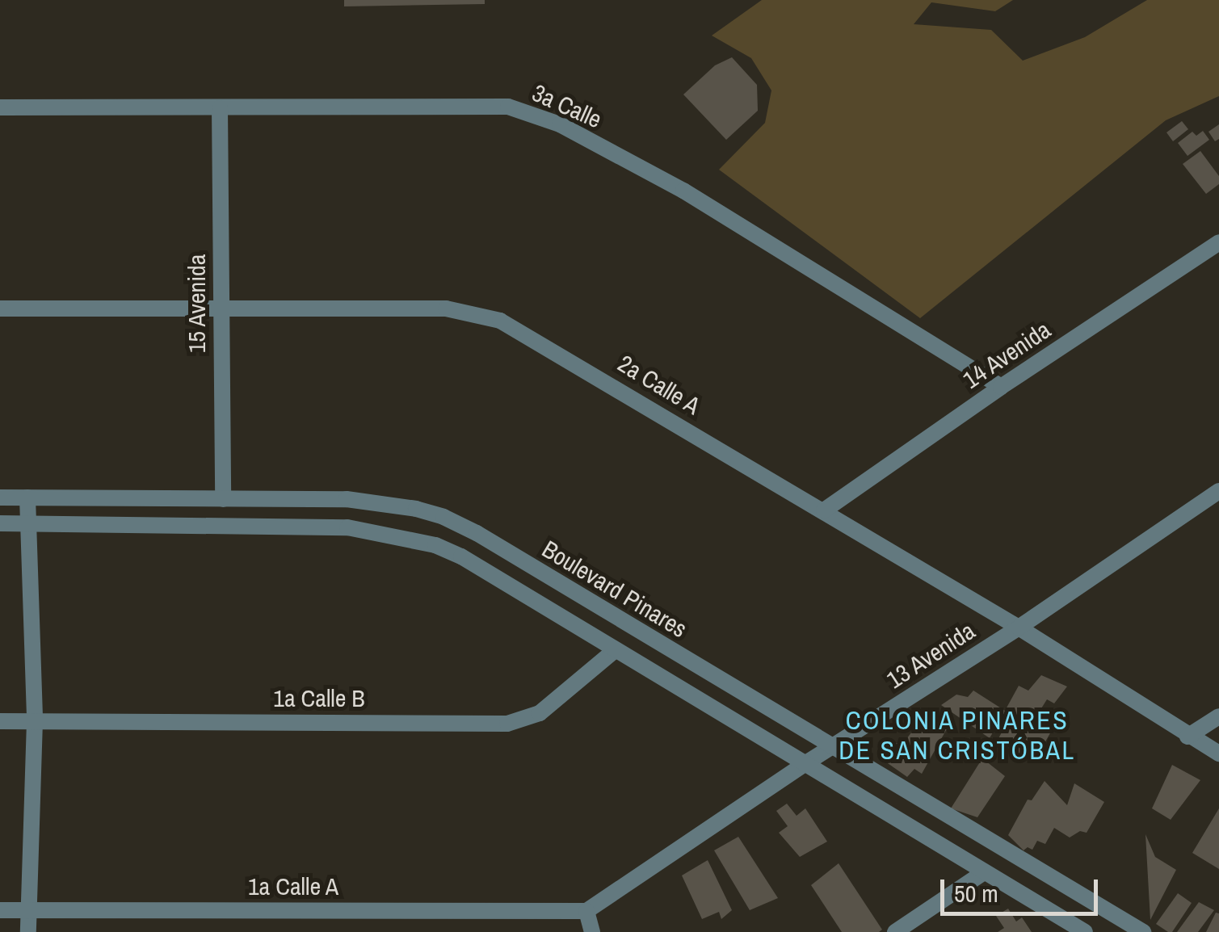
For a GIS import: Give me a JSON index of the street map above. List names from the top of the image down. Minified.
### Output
{"streets":{"street":["3a Calle","15 Avenida","14 Avenida","2a Calle A","Boulevard Pinares","13 Avenida","1a Calle B","1a Calle A"]},"crossings":[["3a Calle","15 Avenida"],["3a Calle","14 Avenida"],["15 Avenida","2a Calle A"],["15 Avenida","Boulevard Pinares"],["14 Avenida","2a Calle A"],["2a Calle A","13 Avenida"],["Boulevard Pinares","13 Avenida"],["13 Avenida","1a Calle A"]],"districts":["COLONIA PINARES DE SAN CRISTÓBAL"],"scale_bar":"50 m"}
